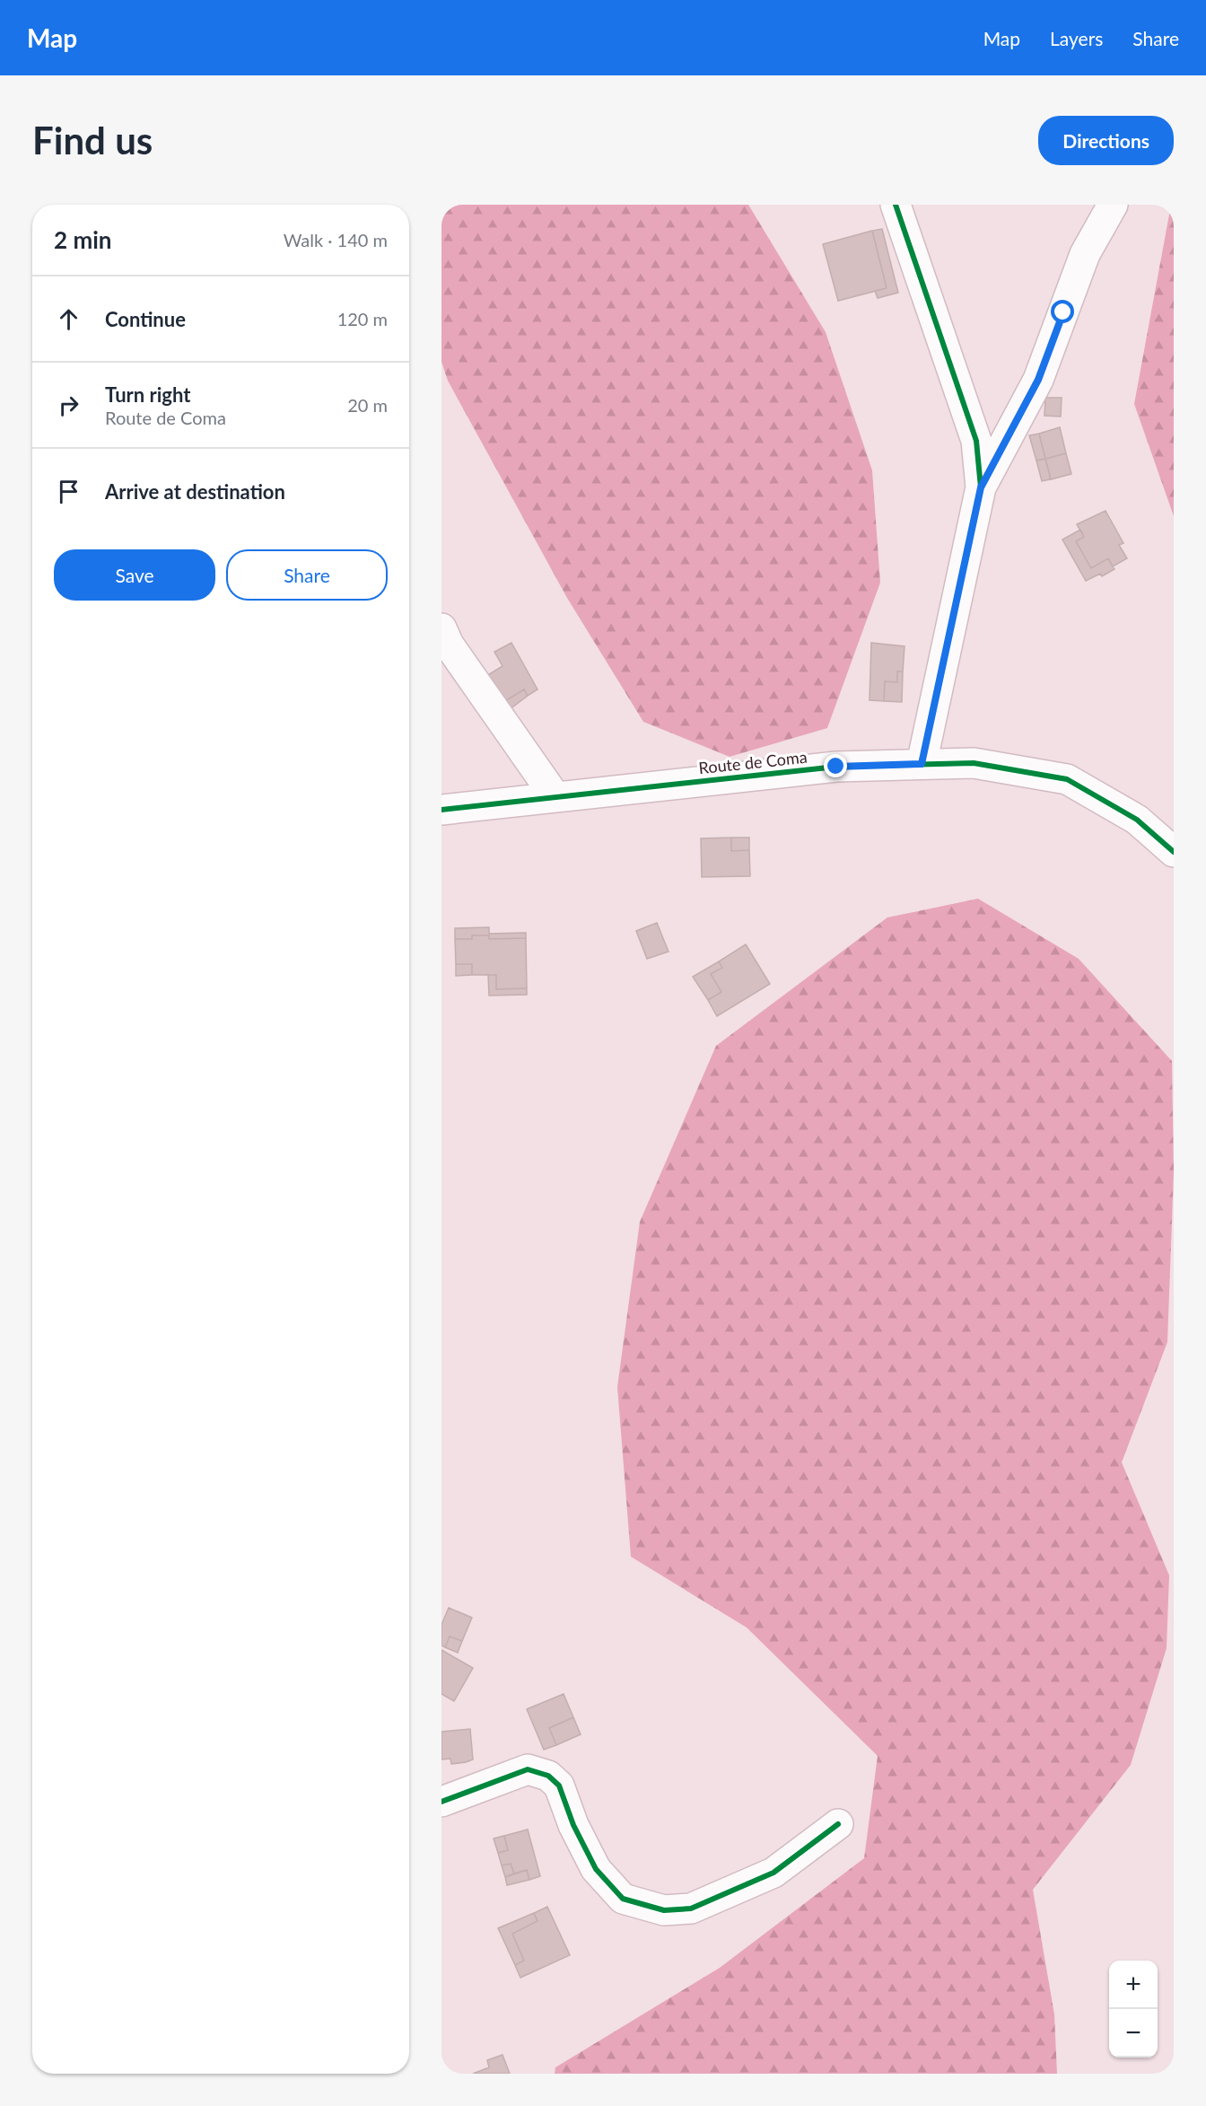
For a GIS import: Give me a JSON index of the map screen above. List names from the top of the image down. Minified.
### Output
{"streets":{"street":["Route de Coma"]},"page":{"header":"Map","nav":["Map","Layers","Share"],"buttons":["Directions",["Save","Share"]],"title":"Find us","heading":["2 min","Walk · 140 m"],"list":[["Continue","120 m"],["Turn right","Route de Coma","20 m"],"Arrive at destination"],"map_buttons":["+","−"]}}
